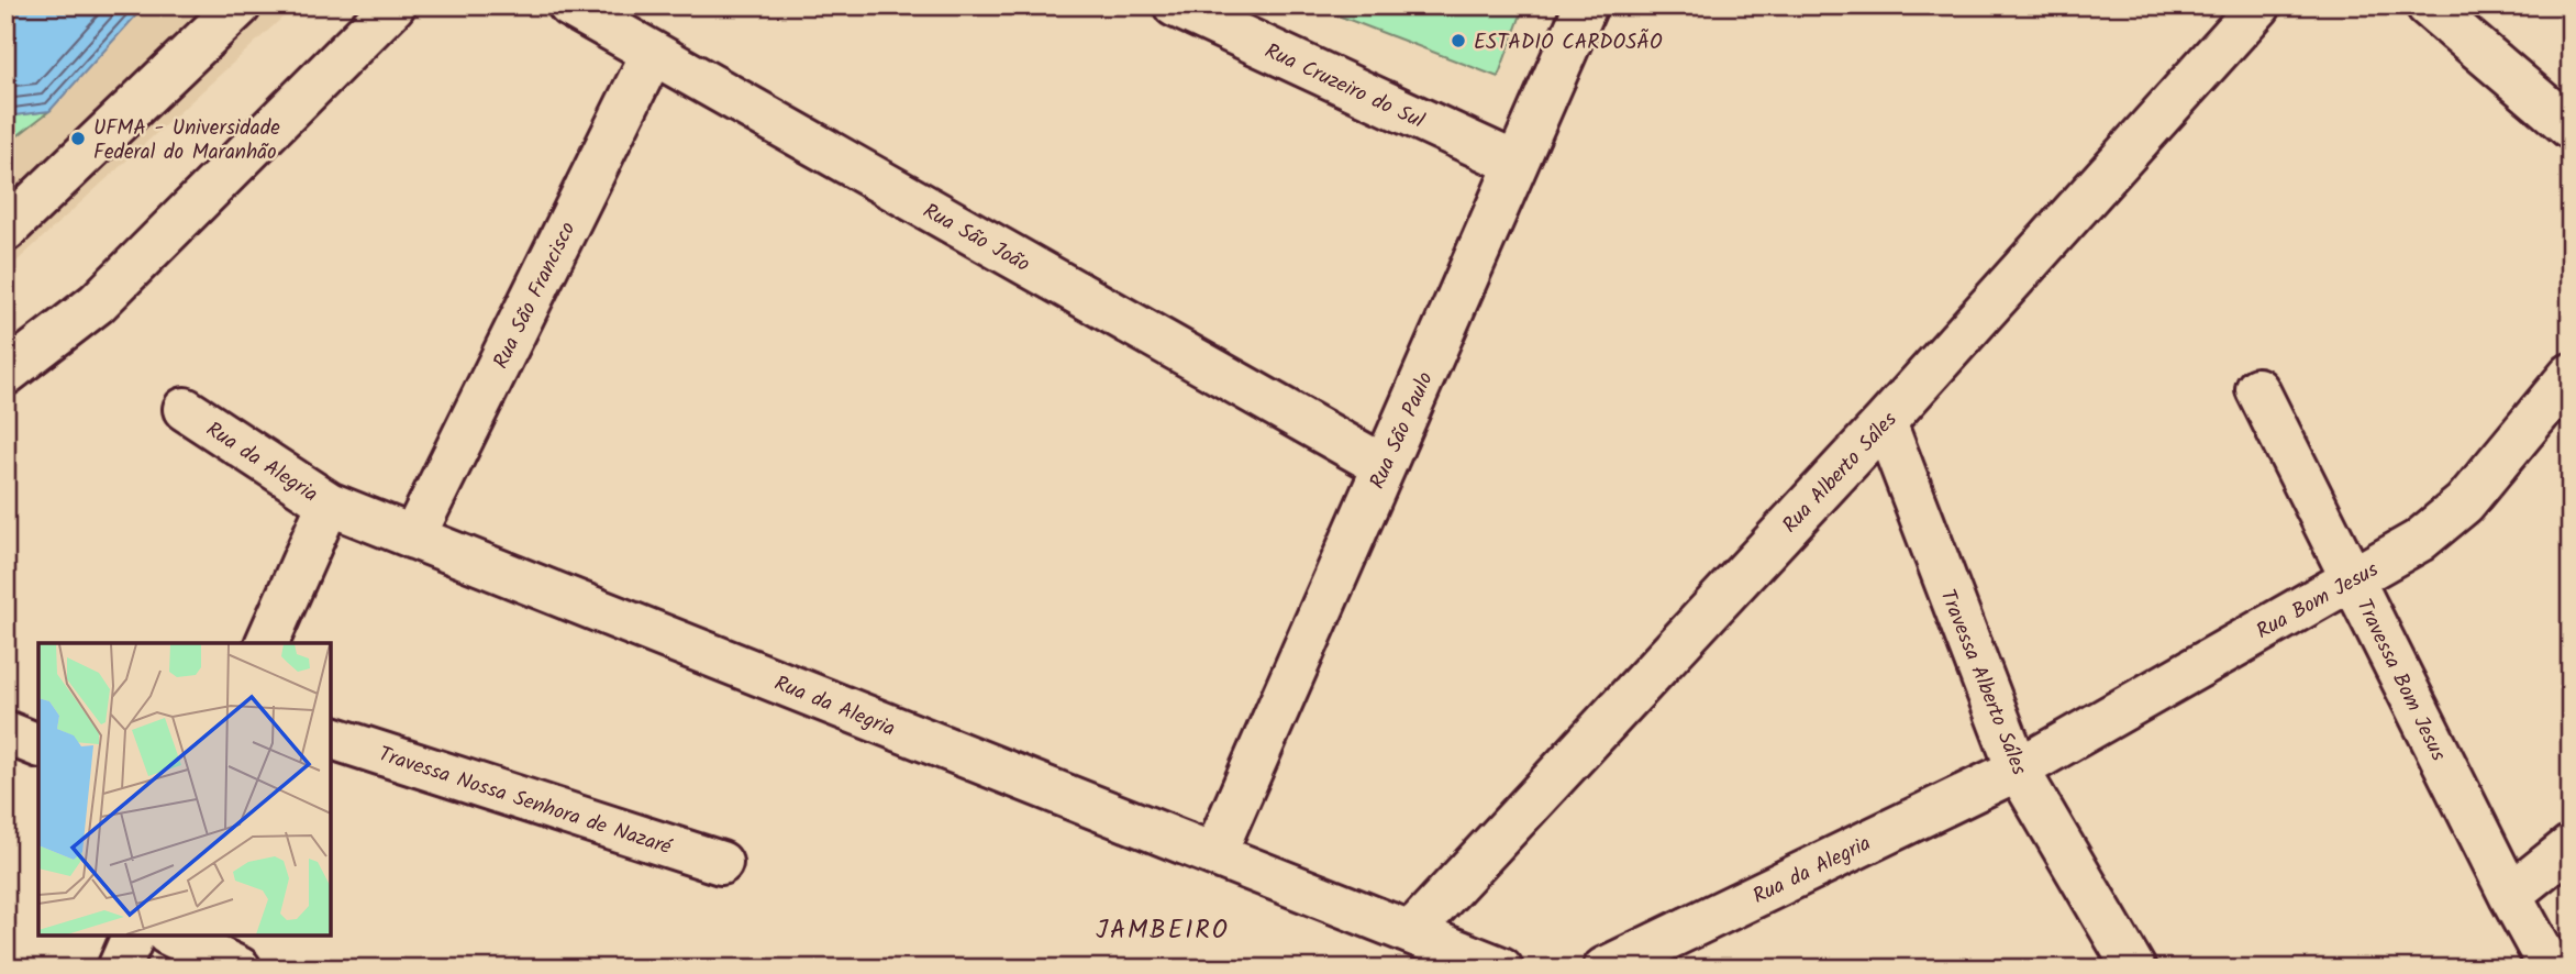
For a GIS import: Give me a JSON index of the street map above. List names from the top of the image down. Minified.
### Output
{"streets":{"street":["Rua Cruzeiro do Sul","Rua São João","Rua São Francisco","Rua São Paulo","Rua da Alegria","Rua Alberto Sáles","Rua Bom Jesus","Travessa Bom Jesus","Travessa Alberto Sáles","Travessa Nossa Senhora de Nazaré"]},"crossings":[["Rua Cruzeiro do Sul","Rua São Paulo"],["Rua São João","Rua São Francisco"],["Rua São João","Rua São Paulo"],["Rua São Francisco","Rua da Alegria"],["Rua São Paulo","Rua da Alegria"],["Rua da Alegria","Rua Alberto Sáles"],["Rua da Alegria","Rua Bom Jesus"],["Rua da Alegria","Travessa Alberto Sáles"],["Rua Alberto Sáles","Travessa Alberto Sáles"],["Rua Bom Jesus","Travessa Bom Jesus"],["Rua Bom Jesus","Travessa Alberto Sáles"]],"districts":["JAMBEIRO"],"places":["ESTADIO CARDOSÃO","UFMA - Universidade Federal do Maranhão"]}
